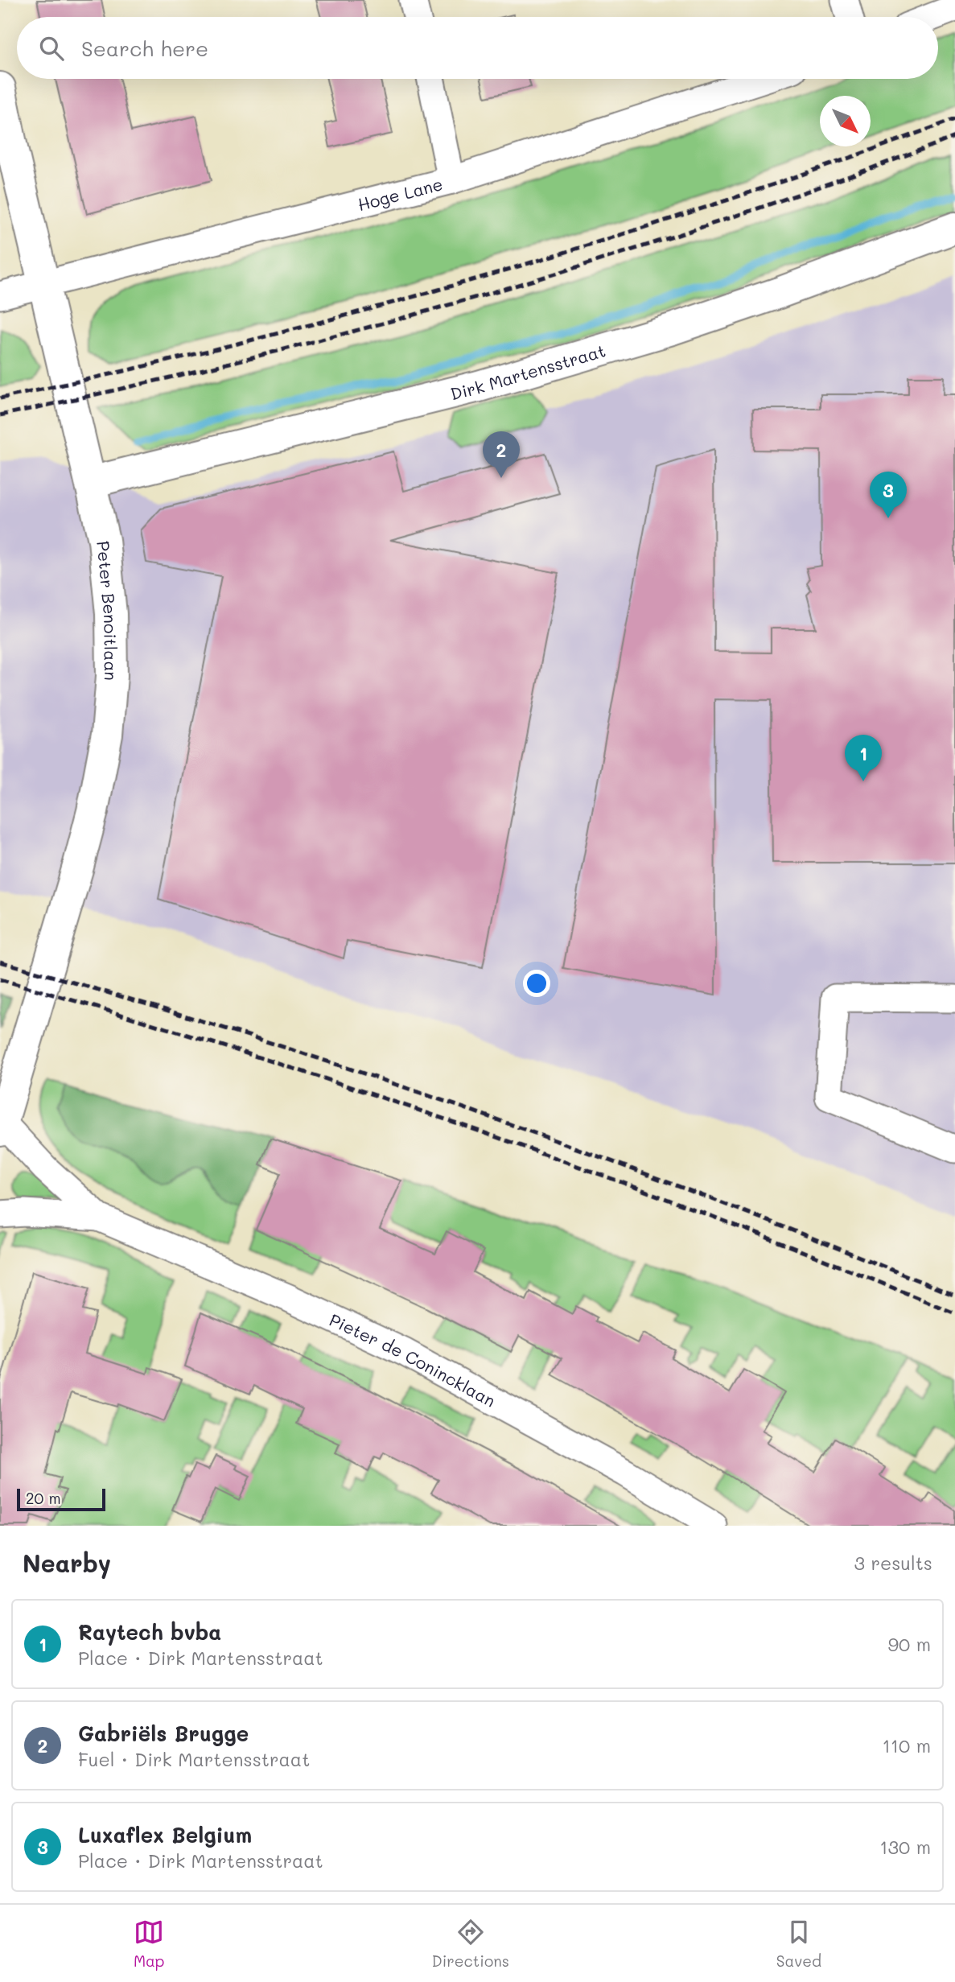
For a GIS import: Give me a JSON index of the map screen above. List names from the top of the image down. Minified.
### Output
{"streets":{"street":["Hoge Lane","Dirk Martensstraat","Peter Benoitlaan","Pieter de Conincklaan"]},"crossings":[["Hoge Lane","Peter Benoitlaan"],["Dirk Martensstraat","Peter Benoitlaan"],["Peter Benoitlaan","Pieter de Conincklaan"]],"scale_bar":"20 m","north":"bottom right","page":{"search":"Search here","pins":["2","3","1"],"scale":"20 m","heading":["Nearby","3 results"],"list":[{"mark":"1","name":"Raytech bvba","note":"Place · Dirk Martensstraat","value":"90 m"},{"mark":"2","name":"Gabriëls Brugge","note":"Fuel · Dirk Martensstraat","value":"110 m"},{"mark":"3","name":"Luxaflex Belgium","note":"Place · Dirk Martensstraat","value":"130 m"}],"nav":["Map","Directions","Saved"]}}
